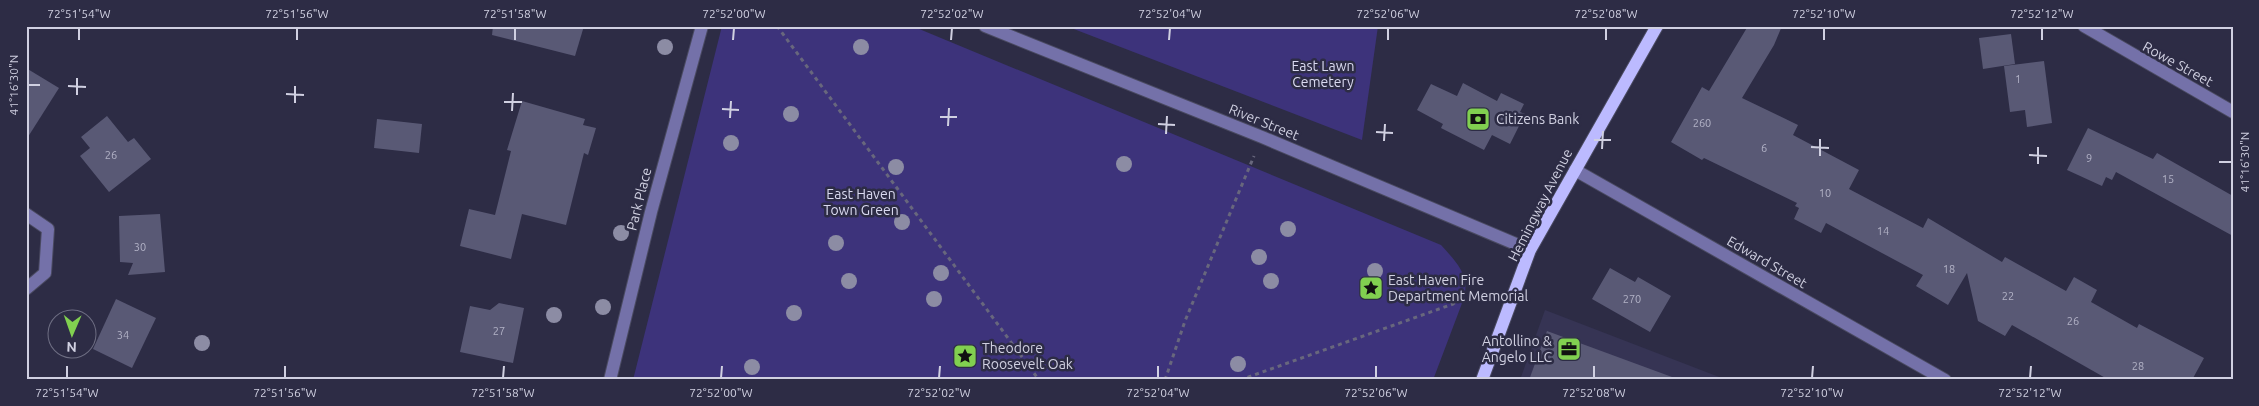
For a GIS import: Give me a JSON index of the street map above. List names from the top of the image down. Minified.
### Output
{"streets":{"main road":["Hemingway Avenue"],"street":["Rowe Street","River Street","Park Place","Edward Street"]},"crossings":[["River Street","Hemingway Avenue"],["Hemingway Avenue","Edward Street"]],"parks":["East Lawn Cemetery","East Haven Town Green"],"places":{"bank":["Citizens Bank"],"place":["East Haven Fire Department Memorial","Theodore Roosevelt Oak"],"office":["Antollino & Angelo LLC"]},"house_numbers":["1","260","6","26","9","15","10","14","30","18","22","270","26","27","34","28"],"north":"bottom","coordinates":["72°51'54\"W","72°51'56\"W","72°51'58\"W","72°52'00\"W","72°52'02\"W","72°52'04\"W","72°52'06\"W","72°52'08\"W","72°52'10\"W","72°52'12\"W","41°16'30\"N"]}
